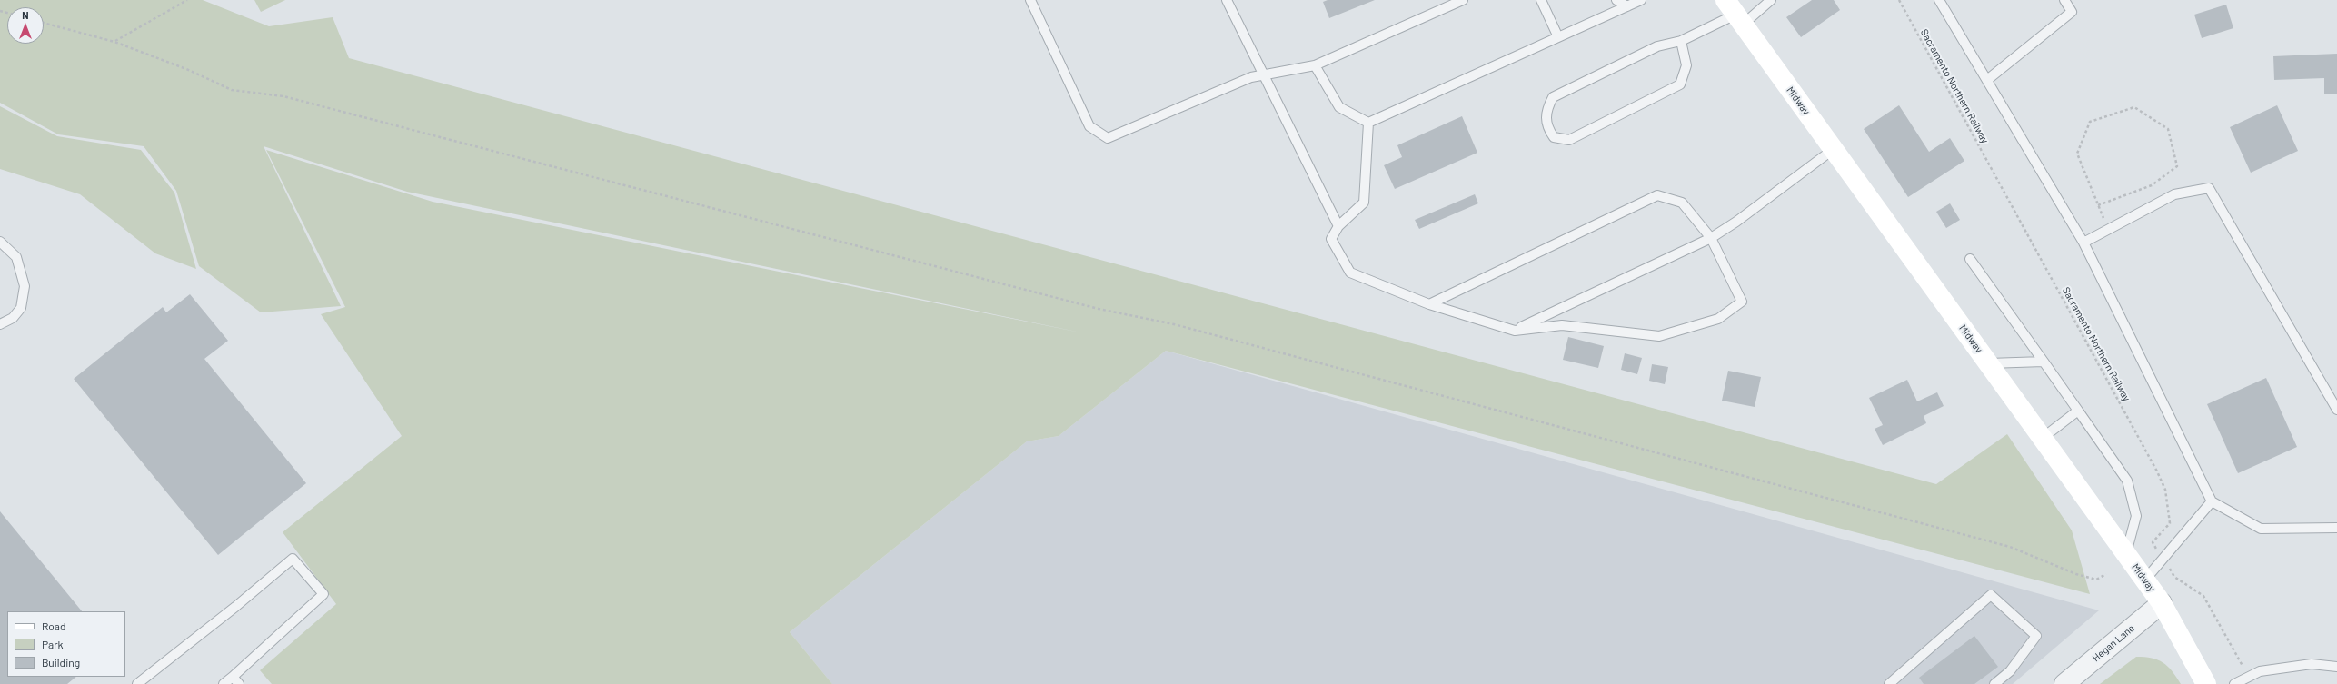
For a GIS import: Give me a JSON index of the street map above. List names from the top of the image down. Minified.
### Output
{"streets":{"main road":["Midway"],"street":["Hegan Lane"],"path":["Sacramento Northern Railway"]},"crossings":[["Midway","Hegan Lane"]],"legend":["Road","Park","Building"],"north":"top"}
